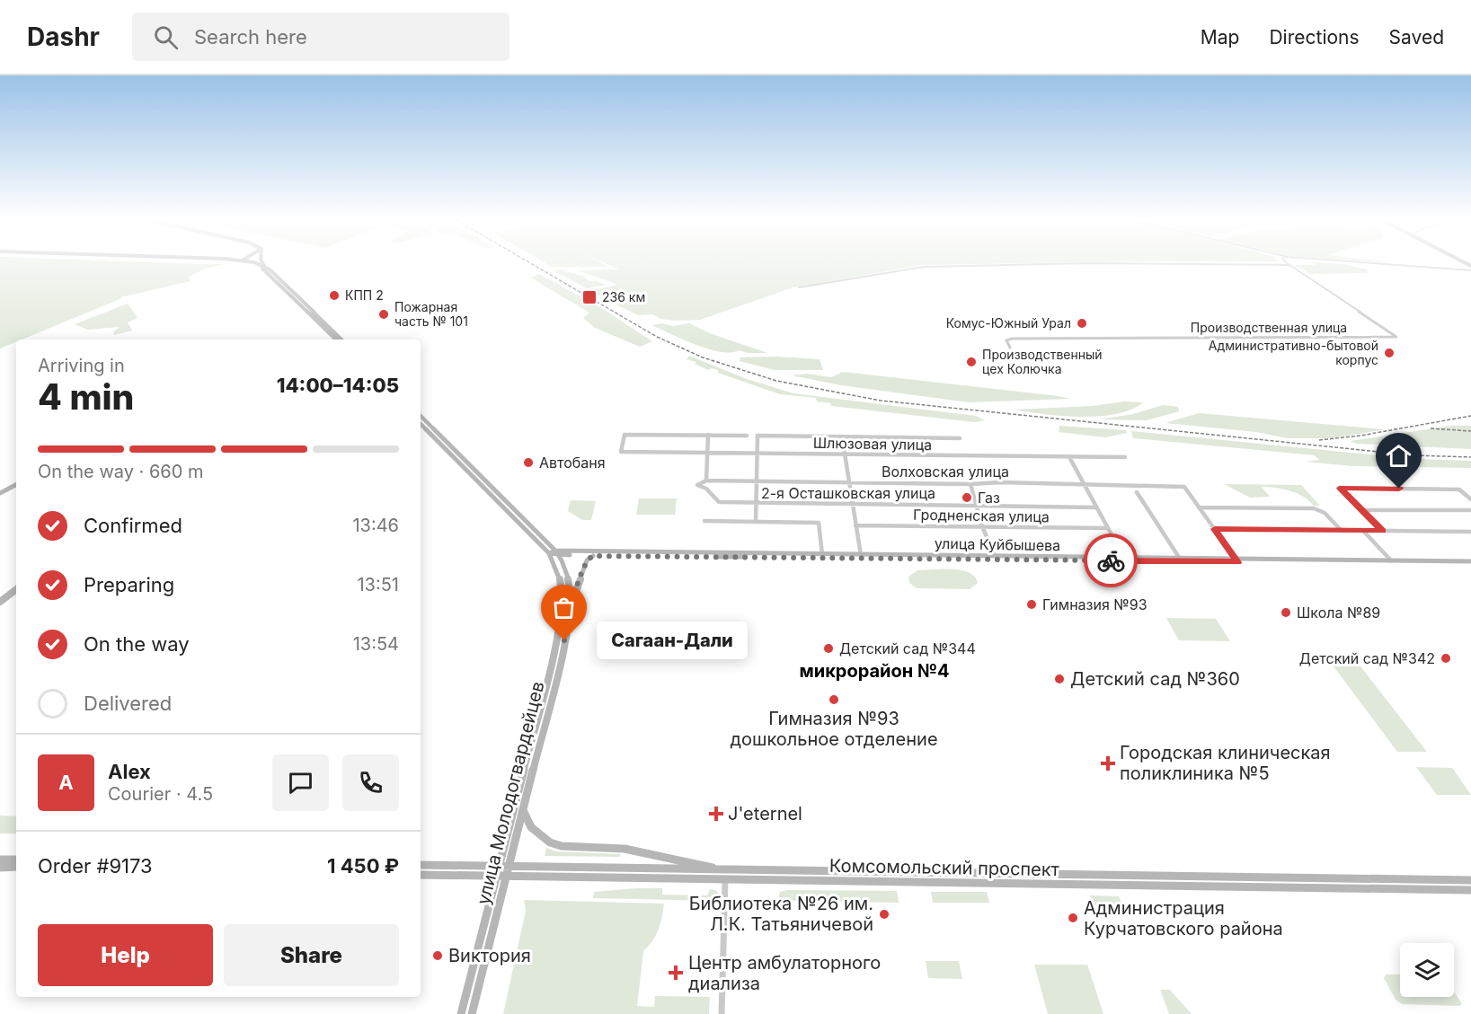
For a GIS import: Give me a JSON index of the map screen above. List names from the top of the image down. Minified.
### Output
{"streets":{"main road":["улица Куйбышева","улица Молодогвардейцев","Комсомольский проспект"],"street":["Производственная улица","Шлюзовая улица","Волховская улица","2-я Осташковская улица","Гродненская улица"]},"crossings":[["Волховская улица","2-я Осташковская улица"],["улица Куйбышева","улица Молодогвардейцев"],["улица Молодогвардейцев","Комсомольский проспект"]],"districts":["микрорайон №4"],"places":{"other":["КПП 2","Пожарная часть № 101","Комус-Южный Урал","Административно-бытовой корпус","Производственный цех Колючка","Автобаня","Газ","Гимназия №93","Школа №89","Сагаан-Дали","Детский сад №344","Детский сад №342","Детский сад №360","Гимназия №93 дошкольное отделение","Библиотека №26 им. Л.К. Татьяничевой","Администрация Курчатовского района","Виктория"],"transit":["236 км"],"health":["Городская клиническая поликлиника №5","J'eternel","Центр амбулаторного диализа"]},"page":{"header":"Dashr","search":"Search here","nav":["Map","Directions","Saved"],"heading":["4 min","Arriving in","14:00–14:05"],"panel":["Alex","Courier · 4.5","Order #9173","1 450 ₽"],"bar":"On the way · 660 m","list":[["Confirmed","13:46"],["Preparing","13:51"],["On the way","13:54"],"Delivered"],"bubble":"Сагаан-Дали","round":"A","buttons":["Help","Share"]}}
